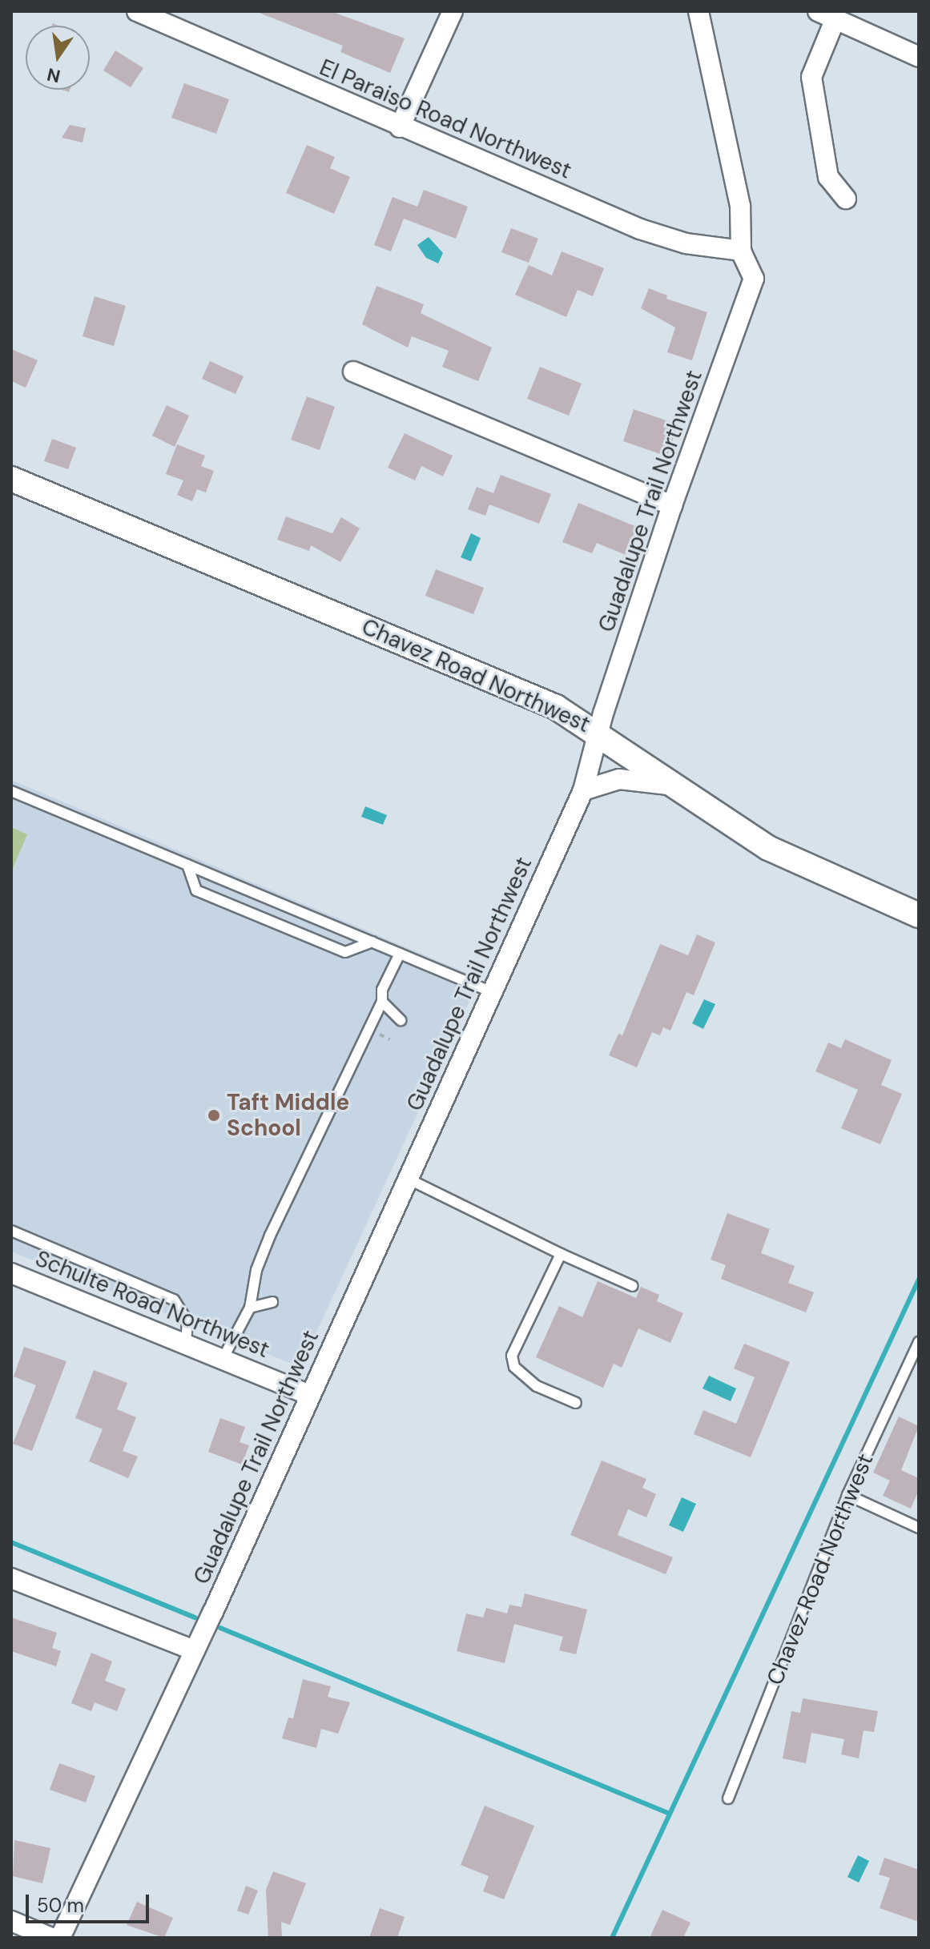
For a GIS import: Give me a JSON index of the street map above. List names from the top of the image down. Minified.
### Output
{"streets":{"street":["El Paraiso Road Northwest","Guadalupe Trail Northwest","Chavez Road Northwest","Schulte Road Northwest"]},"crossings":[["El Paraiso Road Northwest","Guadalupe Trail Northwest"],["Guadalupe Trail Northwest","Chavez Road Northwest"],["Guadalupe Trail Northwest","Schulte Road Northwest"]],"places":["Taft Middle School"],"scale_bar":"50 m","north":"bottom"}
